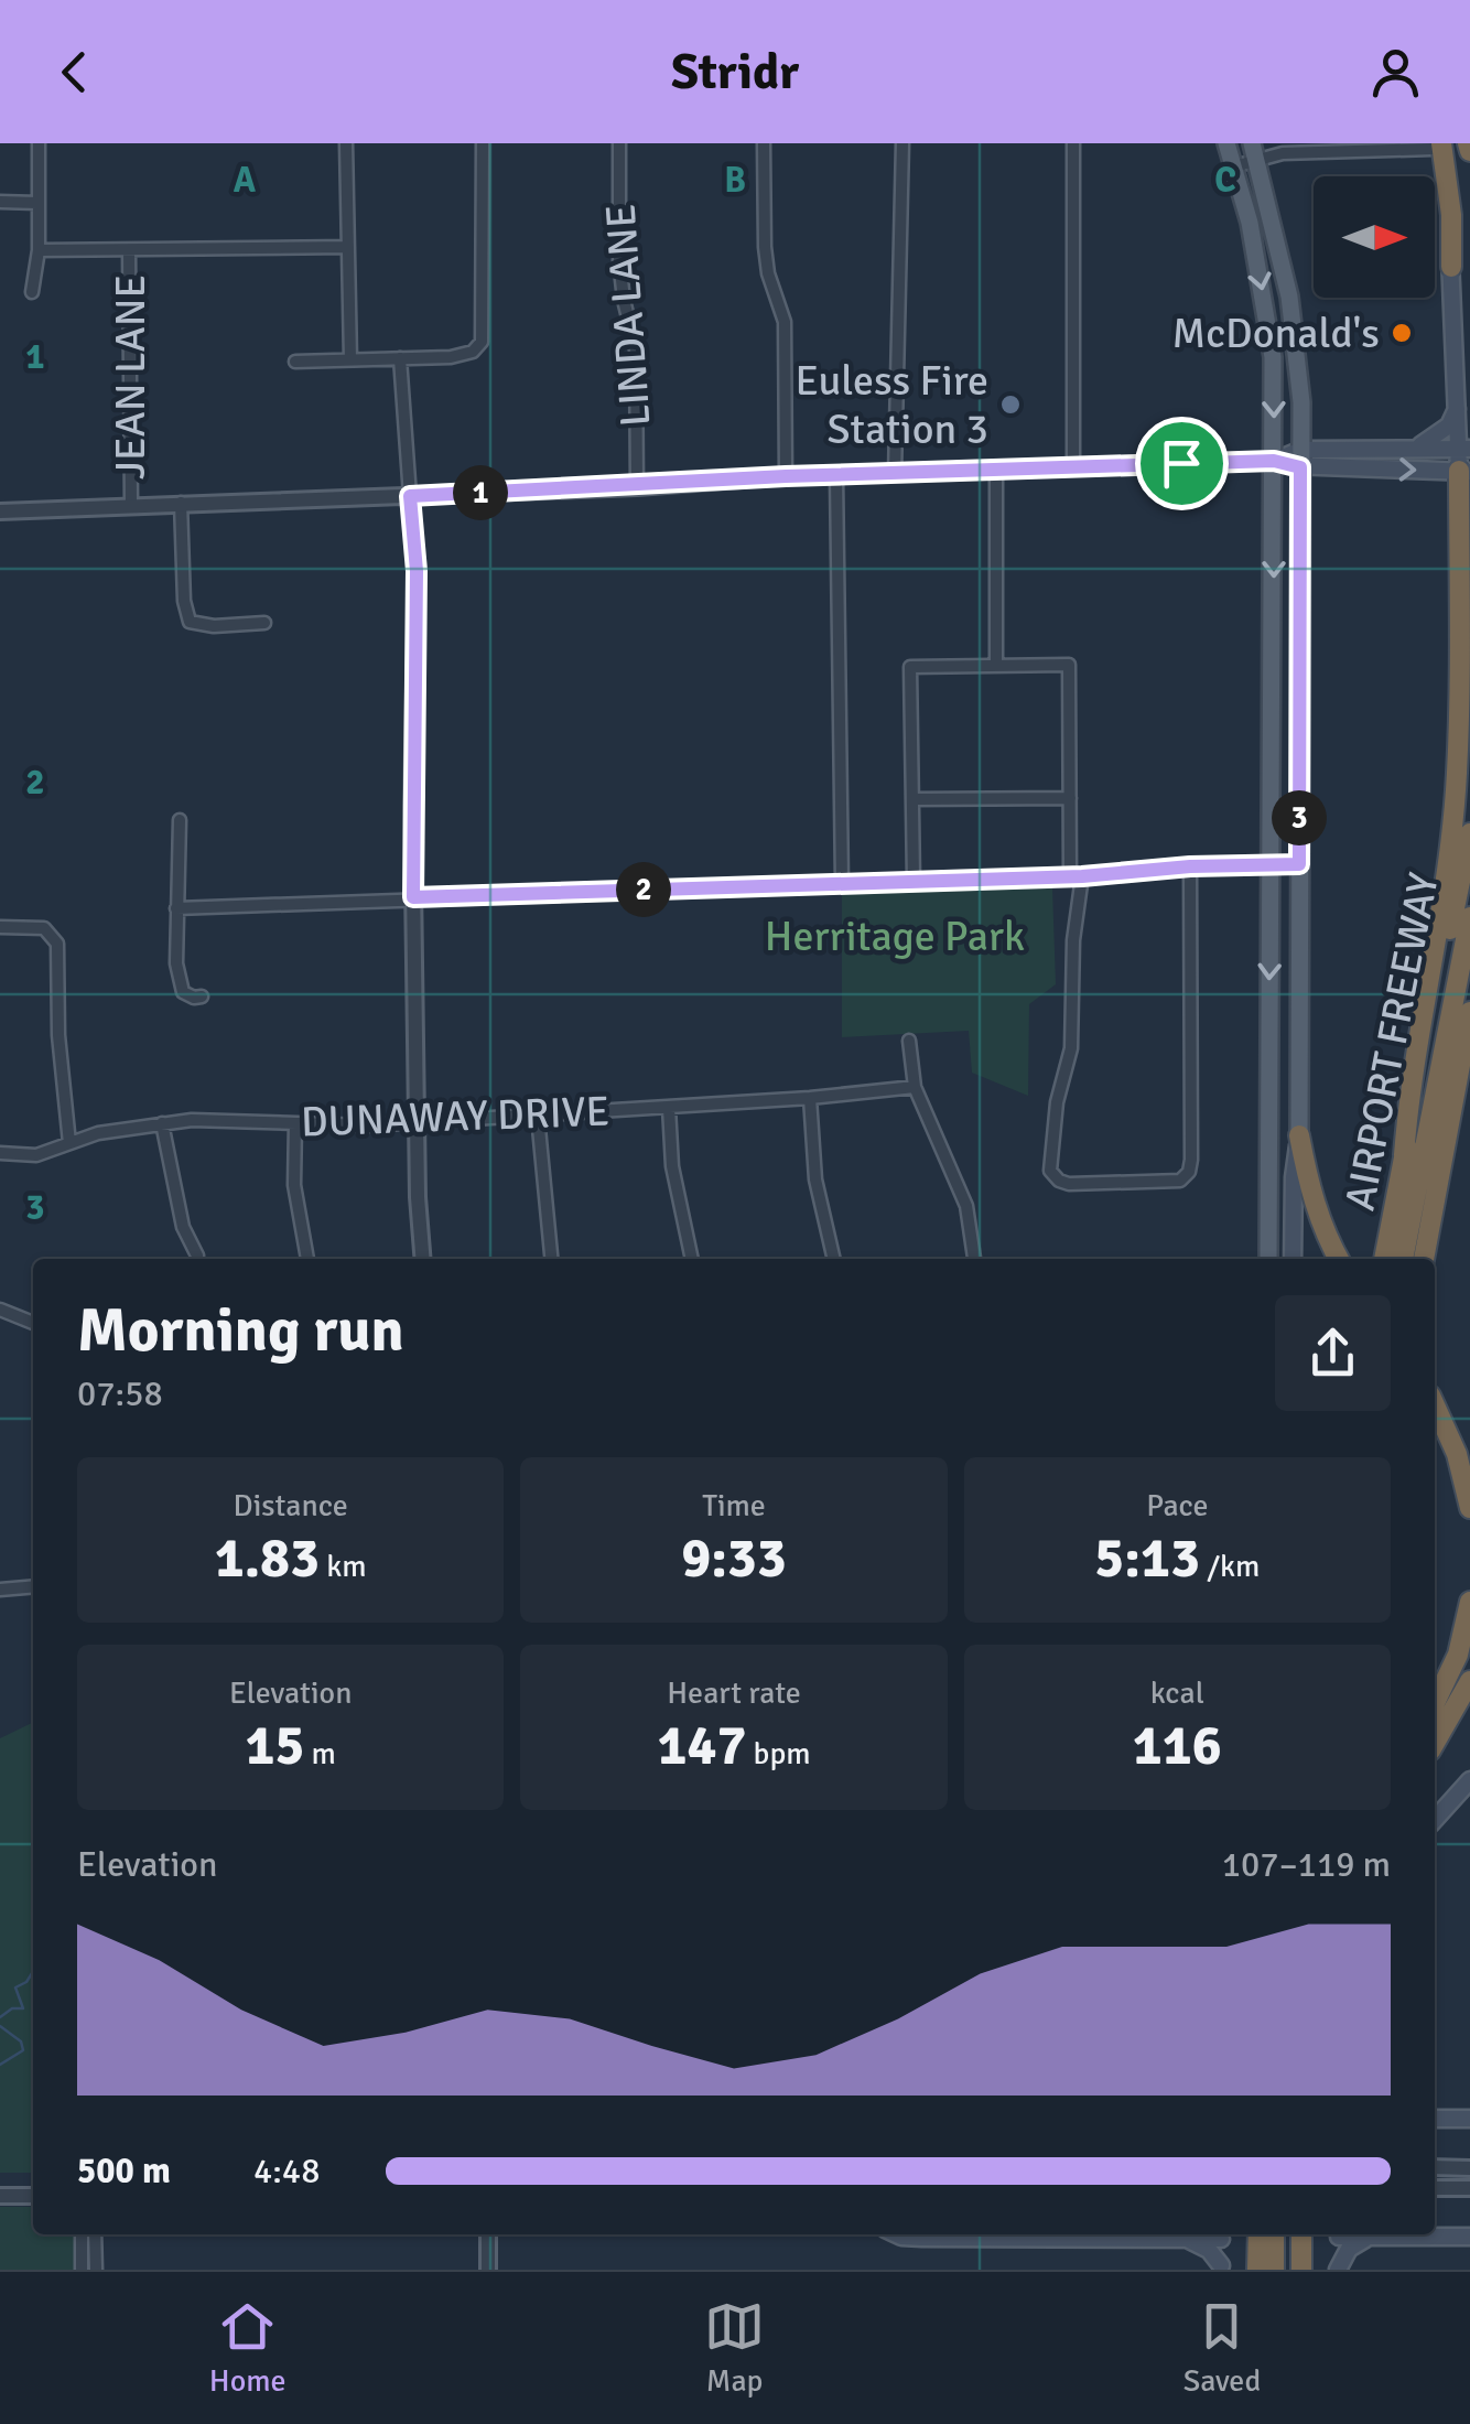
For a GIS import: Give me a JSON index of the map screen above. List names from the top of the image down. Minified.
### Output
{"streets":{"highway":["AIRPORT FREEWAY"],"street":["LINDA LANE","JEAN LANE","DUNAWAY DRIVE"]},"parks":["Herritage Park"],"places":["McDonald's","Euless Fire Station 3"],"north":"right","page":{"header":"Stridr","pins":["1","3","2"],"heading":["Morning run","07:58"],"stats":[["Distance","1.83 km"],["Time","9:33"],["Pace","5:13 /km"],["Elevation","15 m"],["Heart rate","147 bpm"],["kcal","116"]],"chart":["Elevation","107–119 m"],"list":[{"name":"500 m","note":"4:48"}],"tabs":["Home","Map","Saved"]},"grid":{"columns":["A","B","C"],"rows":["1","2","3"]}}
